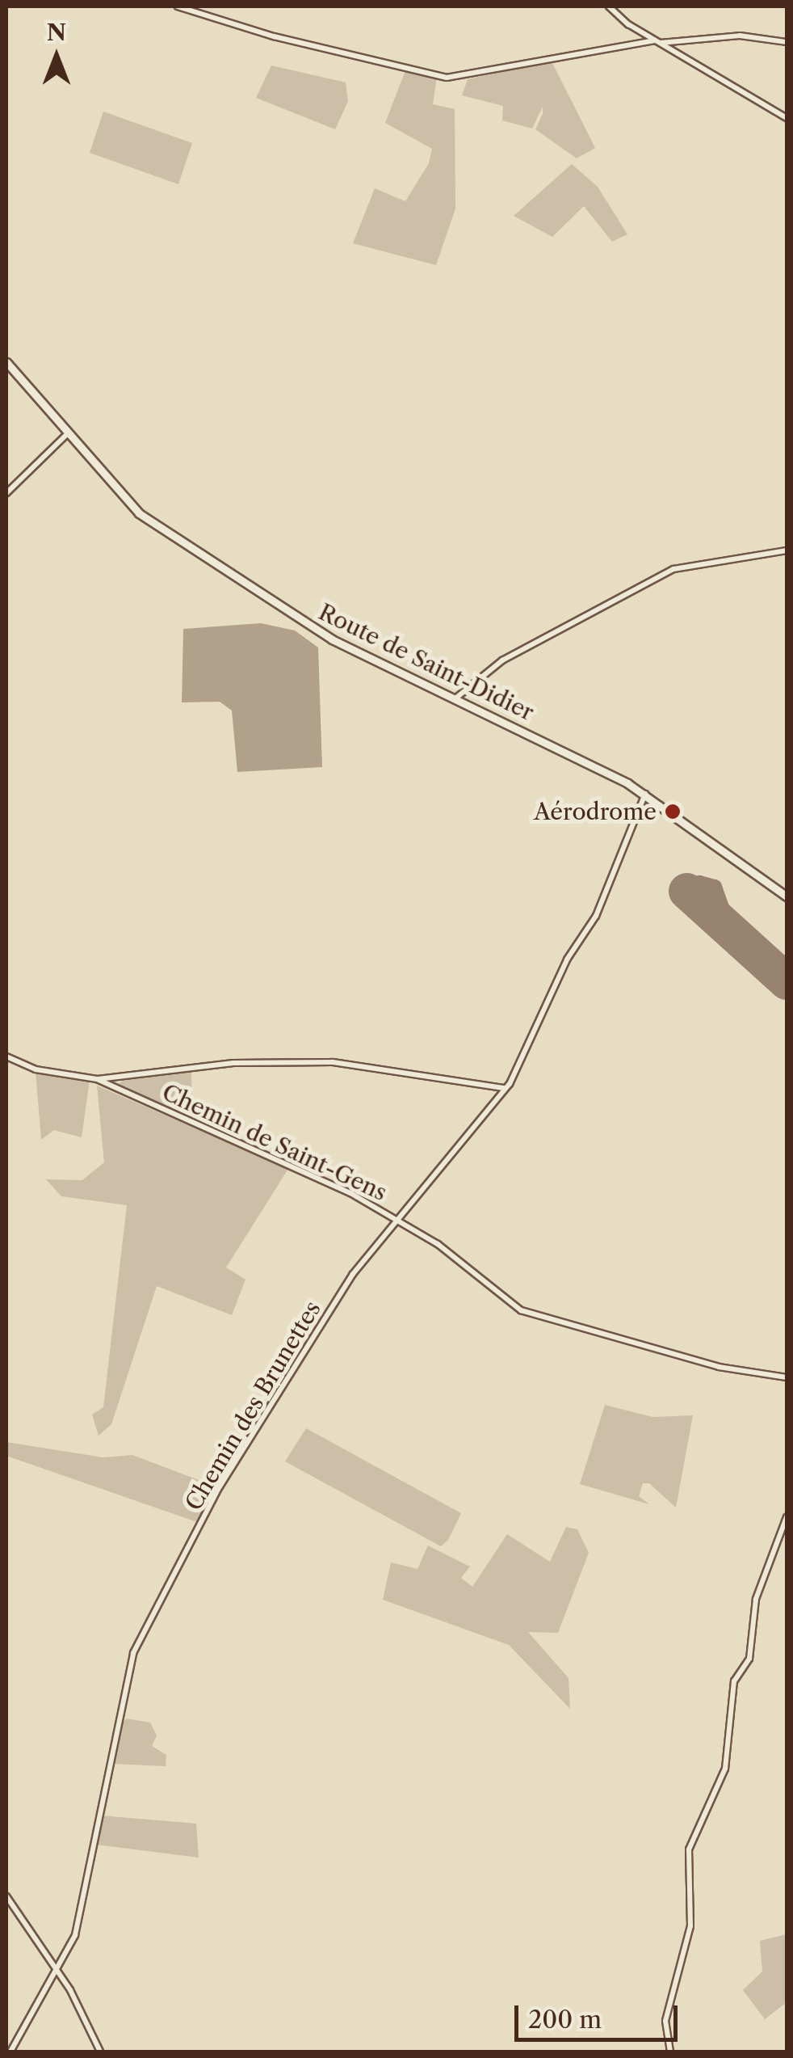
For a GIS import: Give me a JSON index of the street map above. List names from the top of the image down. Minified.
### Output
{"streets":{"main road":["Route de Saint-Didier"],"street":["Chemin de Saint-Gens","Chemin des Brunettes"]},"crossings":[["Route de Saint-Didier","Chemin des Brunettes"],["Chemin de Saint-Gens","Chemin des Brunettes"]],"places":["Aérodrome"],"scale_bar":"200 m","north":"top"}
